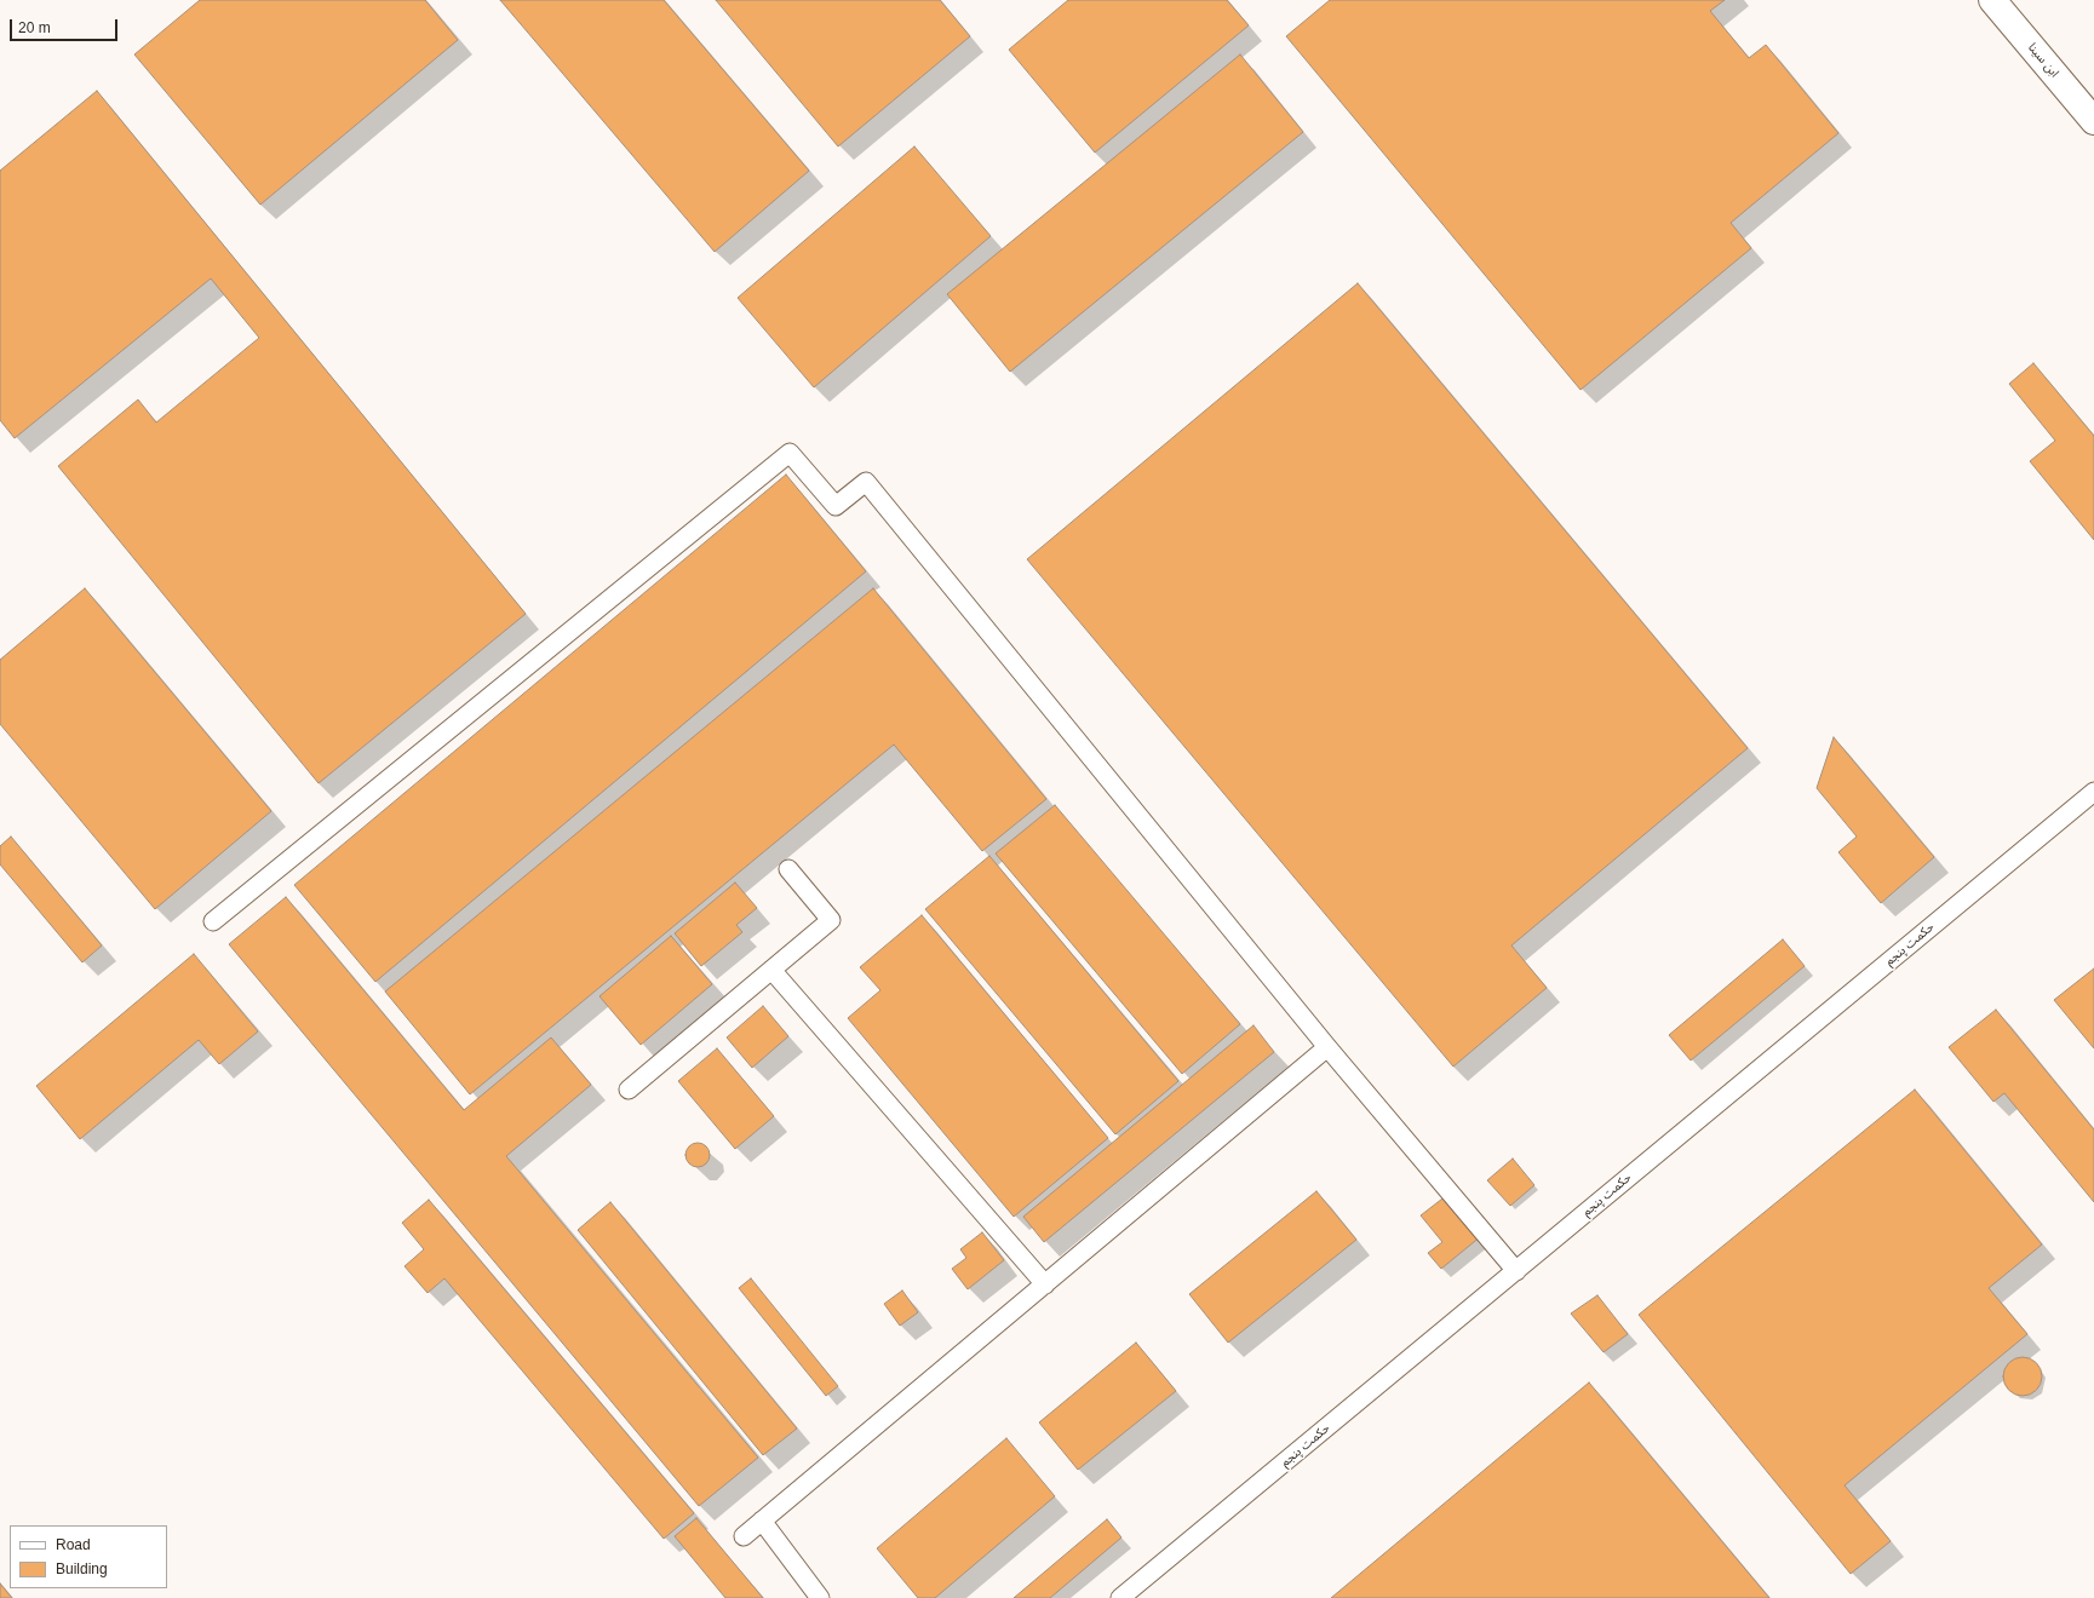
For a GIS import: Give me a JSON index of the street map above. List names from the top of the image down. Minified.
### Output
{"streets":{"street":["ابن سینا"],"lane":["حکمت پنجم"]},"legend":["Road","Building"],"scale_bar":"20 m"}
